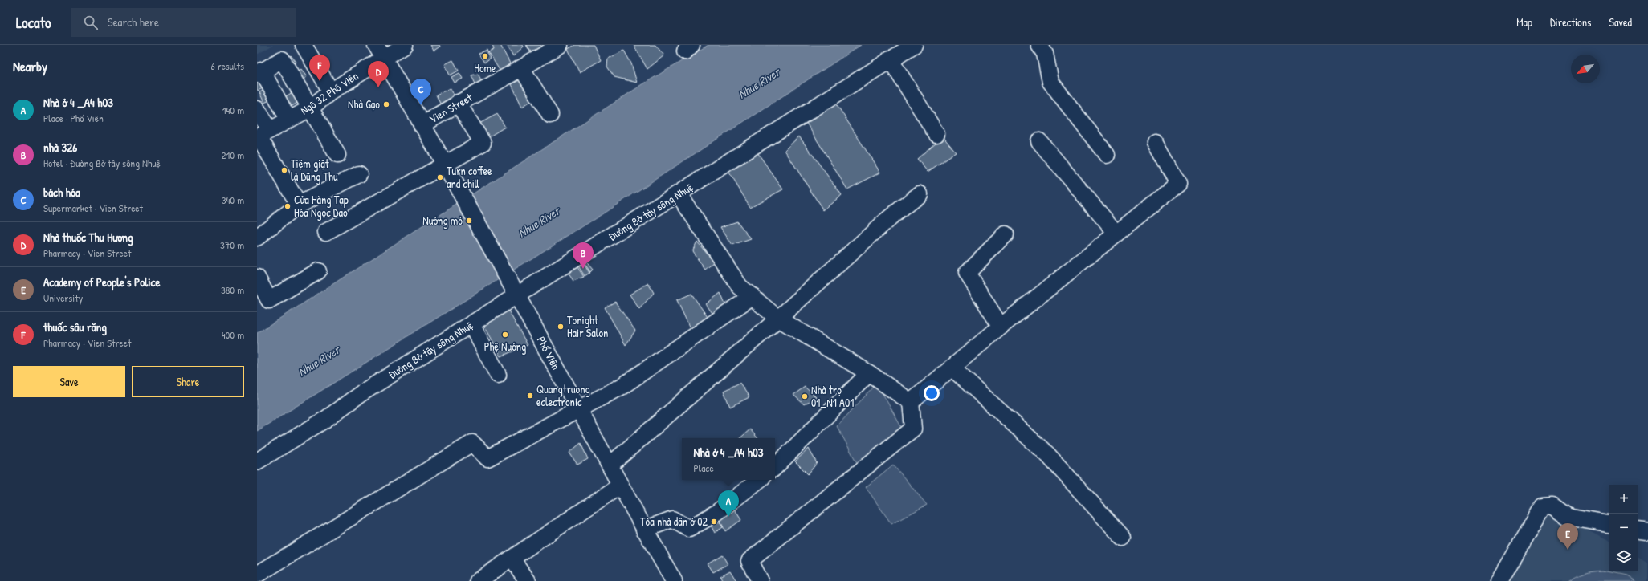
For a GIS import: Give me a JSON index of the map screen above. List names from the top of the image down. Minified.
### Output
{"streets":{"street":["Ngõ 32 Phố Viên","Vien Street","Đường Bờ tây sông Nhuệ","Phố Viên"]},"crossings":[["Ngõ 32 Phố Viên","Vien Street"],["Vien Street","Phố Viên"],["Đường Bờ tây sông Nhuệ","Phố Viên"]],"water":["Nhue River"],"places":["Home","Nhà Gạo","Tiệm giặt là Dũng Thu","Turn coffee and chill","Cửa Hàng Tạp Hóa Ngọc Dao","Nướng mỏ","Tonight Hair Salon","Phệ Nướng","Quangtruong eclectronic","Nhà trọ 01_N1 A01","Tòa nhà dân ở 02"],"north":"bottom left","page":{"header":"Locato","search":"Search here","nav":["Map","Directions","Saved"],"heading":["Nearby","6 results"],"pins":["F","D","C","B","A","E"],"list":[{"mark":"A","name":"Nhà ở 4 _A4 h03","note":"Place · Phố Viên","value":"140 m"},{"mark":"B","name":"nhà 326","note":"Hotel · Đường Bờ tây sông Nhuệ","value":"210 m"},{"mark":"C","name":"bách hóa","note":"Supermarket · Vien Street","value":"340 m"},{"mark":"D","name":"Nhà thuốc Thu Hương","note":"Pharmacy · Vien Street","value":"370 m"},{"mark":"E","name":"Academy of People's Police","note":"University","value":"380 m"},{"mark":"F","name":"thuốc sâu răng","note":"Pharmacy · Vien Street","value":"400 m"}],"buttons":["Save","Share"],"popup":["Nhà ở 4 _A4 h03","Place"],"map_buttons":["+","−"]}}
